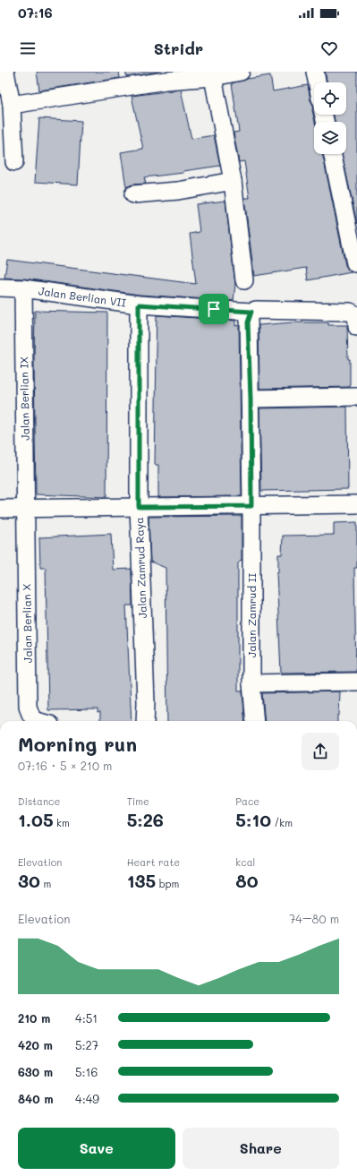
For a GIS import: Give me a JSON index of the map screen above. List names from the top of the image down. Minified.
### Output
{"streets":{"street":["Jalan Berlian VII","Jalan Berlian IX","Jalan Zamrud Raya","Jalan Zamrud II","Jalan Berlian X"]},"crossings":[["Jalan Berlian VII","Jalan Berlian IX"],["Jalan Berlian VII","Jalan Zamrud Raya"],["Jalan Berlian VII","Jalan Zamrud II"],["Jalan Berlian IX","Jalan Berlian X"]],"page":{"status":"07:16","header":"Stridr","heading":["Morning run","07:16 · 5 × 210 m"],"stats":[["Distance","1.05 km"],["Time","5:26"],["Pace","5:10 /km"],["Elevation","30 m"],["Heart rate","135 bpm"],["kcal","80"]],"chart":["Elevation","74–80 m"],"list":[{"name":"210 m","note":"4:51"},{"name":"420 m","note":"5:27"},{"name":"630 m","note":"5:16"},{"name":"840 m","note":"4:49"}],"buttons":["Save","Share"]}}
